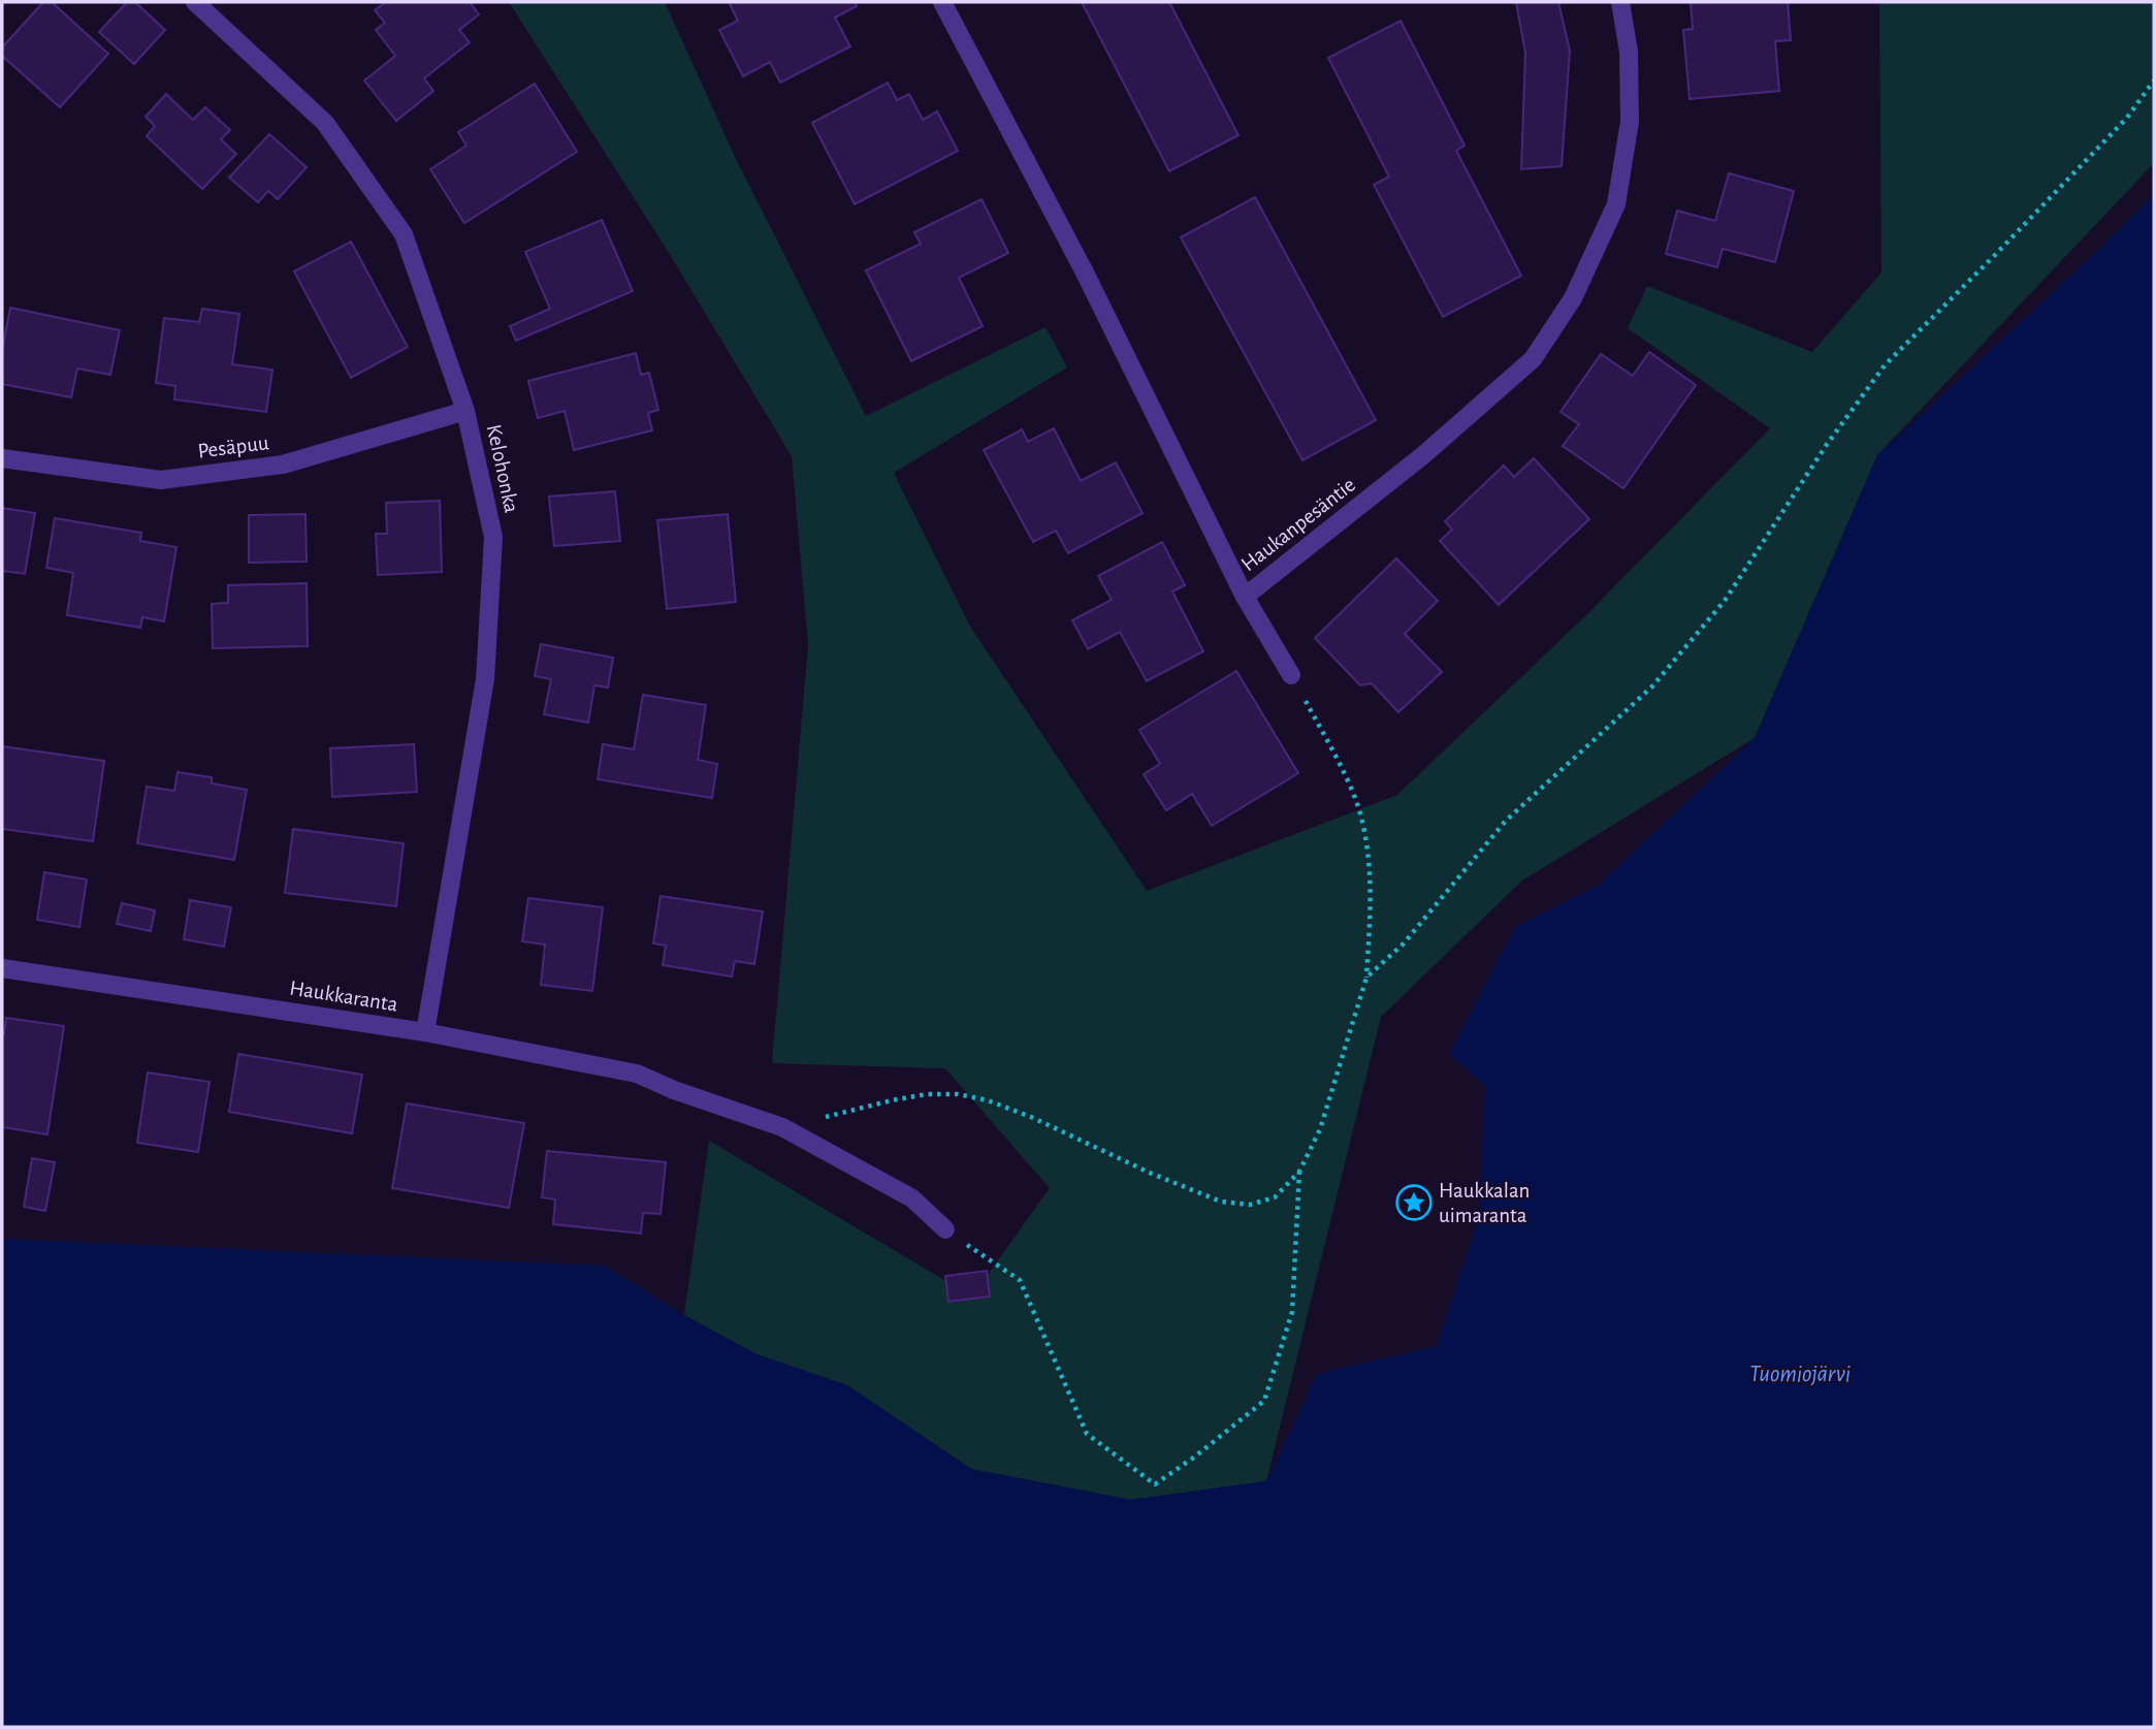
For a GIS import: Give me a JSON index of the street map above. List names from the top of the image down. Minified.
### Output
{"streets":{"street":["Pesäpuu","Kelohonka","Haukanpesäntie","Haukkaranta"]},"crossings":[["Pesäpuu","Kelohonka"],["Kelohonka","Haukkaranta"]],"water":["Tuomiojärvi"],"places":{"place":["Haukkalan uimaranta"]}}
